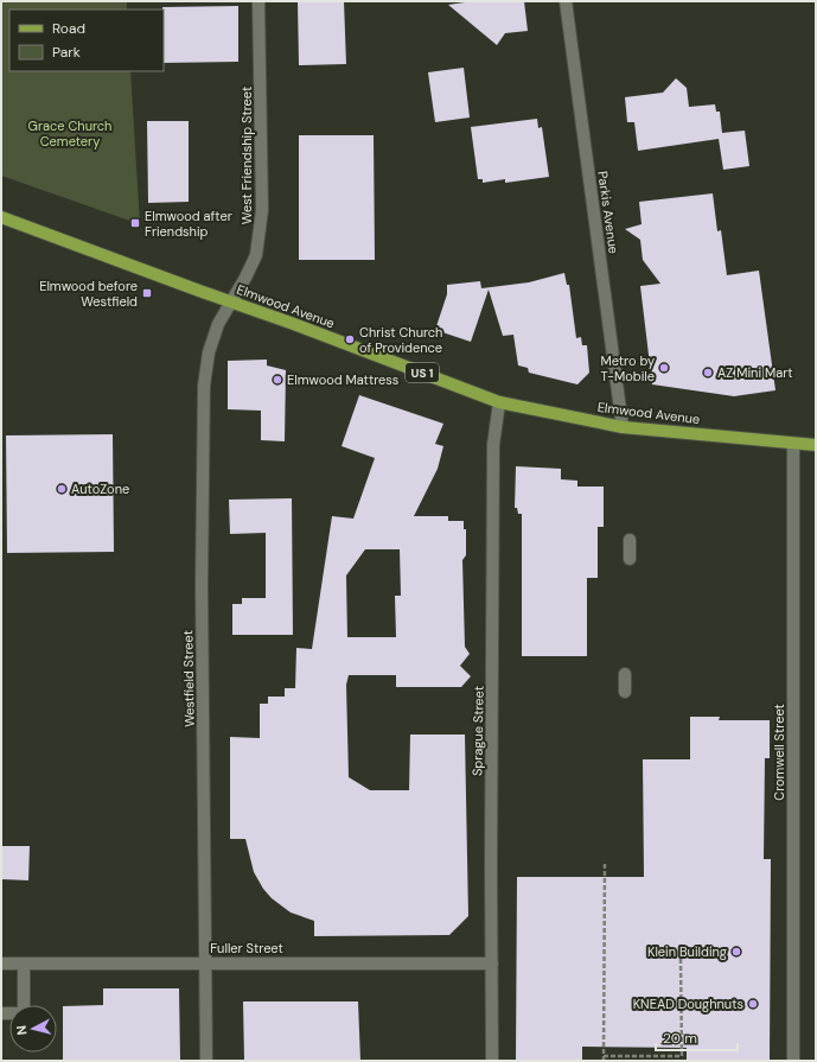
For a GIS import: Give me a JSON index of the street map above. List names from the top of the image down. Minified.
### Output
{"streets":{"main road":["Elmwood Avenue","US 1"],"street":["West Friendship Street","Parkis Avenue","Westfield Street","Sprague Street","Cromwell Street","Fuller Street"]},"crossings":[["West Friendship Street","Elmwood Avenue"],["West Friendship Street","Westfield Street"],["Parkis Avenue","Elmwood Avenue"],["Elmwood Avenue","Westfield Street"],["Elmwood Avenue","Sprague Street"],["Elmwood Avenue","Cromwell Street"],["Westfield Street","Fuller Street"],["Sprague Street","Fuller Street"]],"parks":["Grace Church Cemetery"],"places":{"transit":["Elmwood after Friendship","Elmwood before Westfield"],"other":["Christ Church of Providence","Metro by T-Mobile","AZ Mini Mart","Elmwood Mattress","AutoZone","Klein Building","KNEAD Doughnuts"]},"legend":["Road","Park"],"scale_bar":"20 m","north":"left"}
